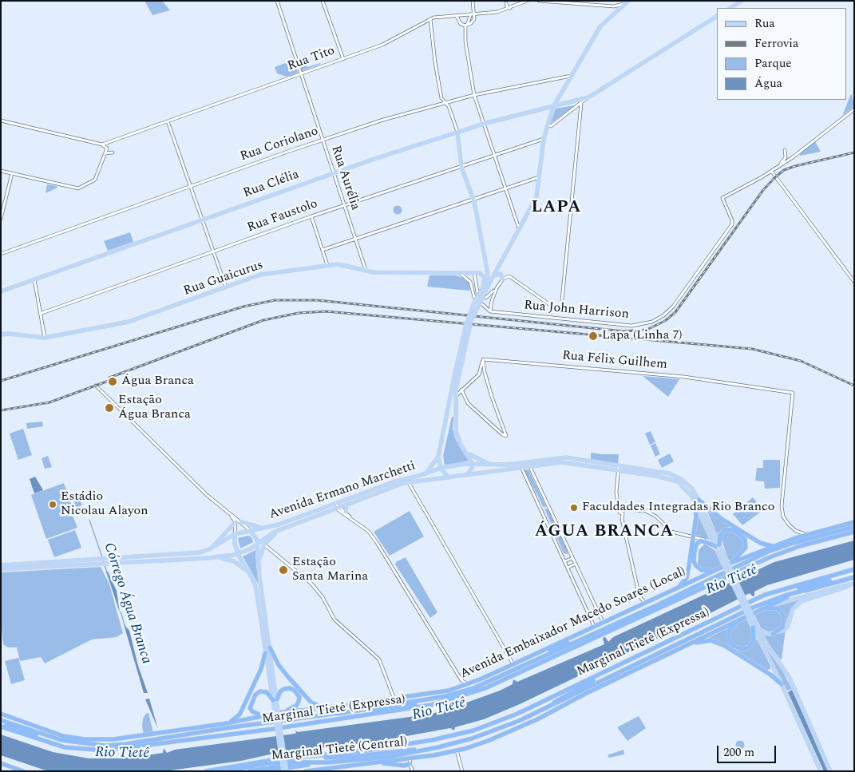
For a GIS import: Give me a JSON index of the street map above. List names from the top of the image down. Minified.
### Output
{"streets":{"highway":["Avenida Embaixador Macedo Soares (Local)","Marginal Tietê (Expressa)","Marginal Tietê (Central)"],"main road":["Rua Clélia","Rua Guaicurus","Avenida Ermano Marchetti"],"street":["Rua Tito","Rua Coriolano","Rua Aurélia","Rua Faustolo","Rua John Harrison","Rua Félix Guilhem"]},"crossings":[["Rua Tito","Rua Aurélia"],["Rua Coriolano","Rua Aurélia"],["Rua Aurélia","Rua Clélia"],["Rua Aurélia","Rua Faustolo"],["Rua Aurélia","Rua Guaicurus"]],"districts":["LAPA","ÁGUA BRANCA"],"water":["Rio Tietê","Córrego Água Branca"],"places":["Lapa (Linha 7)","Água Branca","Estação Água Branca","Estádio Nicolau Alayon","Faculdades Integradas Rio Branco","Estação Santa Marina"],"legend":["Rua","Ferrovia","Parque","Água"],"scale_bar":"200 m"}
